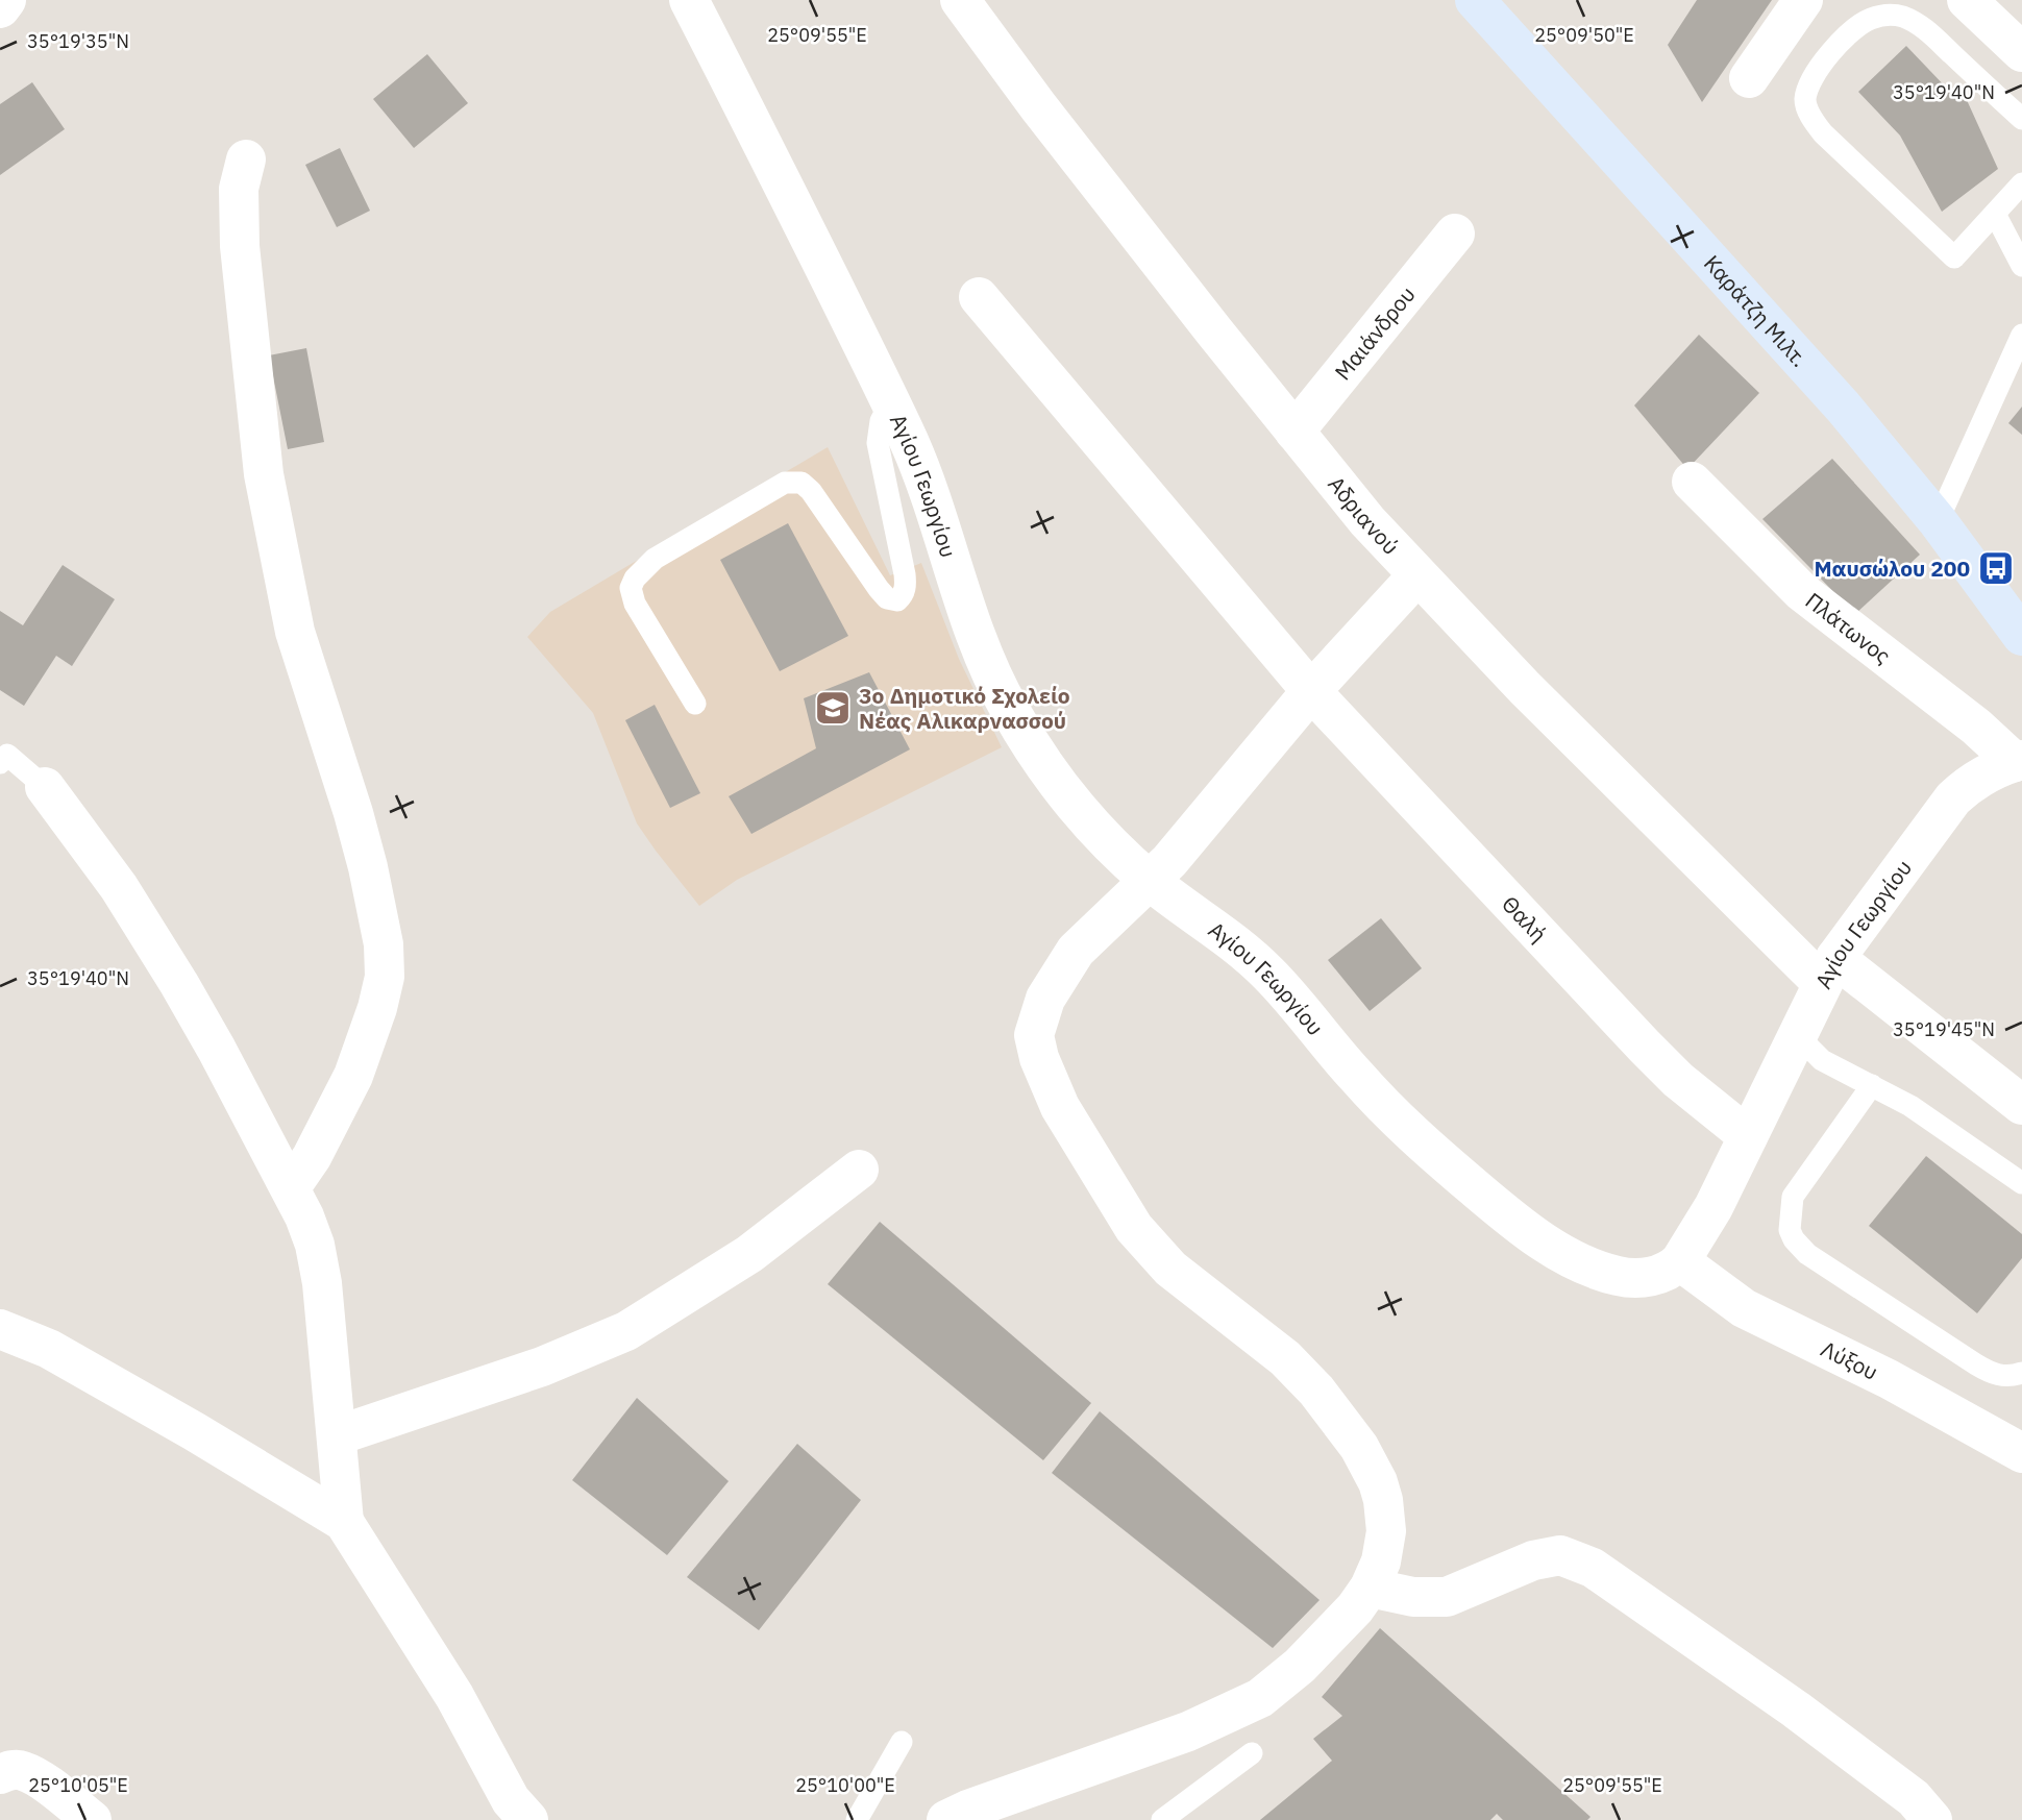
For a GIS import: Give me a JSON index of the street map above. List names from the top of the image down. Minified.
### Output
{"streets":{"street":["Καράτζη Μιλτ.","Μαιάνδρου","Αγίου Γεωργίου","Αδριανού","Πλάτωνος","Θαλή","Λύξου"]},"crossings":[["Μαιάνδρου","Αδριανού"],["Αγίου Γεωργίου","Αδριανού"],["Αγίου Γεωργίου","Πλάτωνος"],["Αγίου Γεωργίου","Θαλή"],["Αγίου Γεωργίου","Λύξου"]],"places":{"bus stop":["Μαυσώλου 200"],"school or university":["3ο Δημοτικό Σχολείο Νέας Αλικαρνασσού"]},"coordinates":["25°09'55\"E","25°09'50\"E","35°19'35\"N","35°19'40\"N","35°19'45\"N","25°10'05\"E","25°10'00\"E"]}
